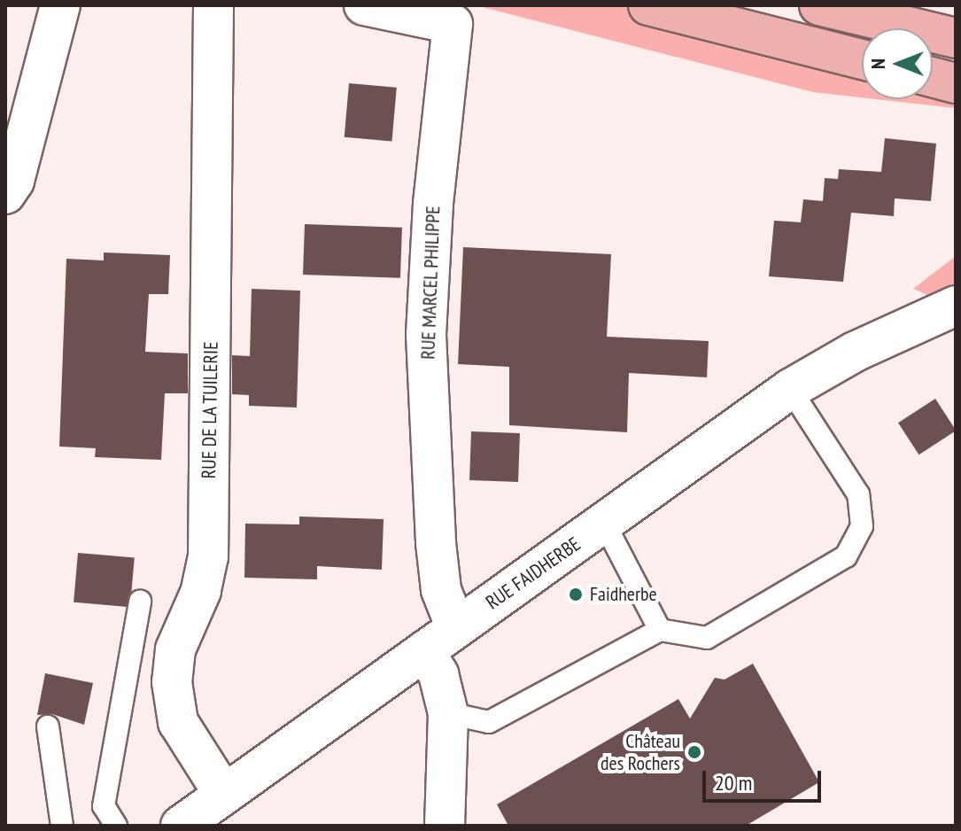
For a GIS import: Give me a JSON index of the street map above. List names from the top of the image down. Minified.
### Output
{"streets":{"street":["RUE MARCEL PHILIPPE","RUE DE LA TUILERIE","RUE FAIDHERBE"]},"crossings":[["RUE MARCEL PHILIPPE","RUE FAIDHERBE"],["RUE DE LA TUILERIE","RUE FAIDHERBE"]],"places":["Faidherbe","Château des Rochers"],"scale_bar":"20 m","north":"left"}
